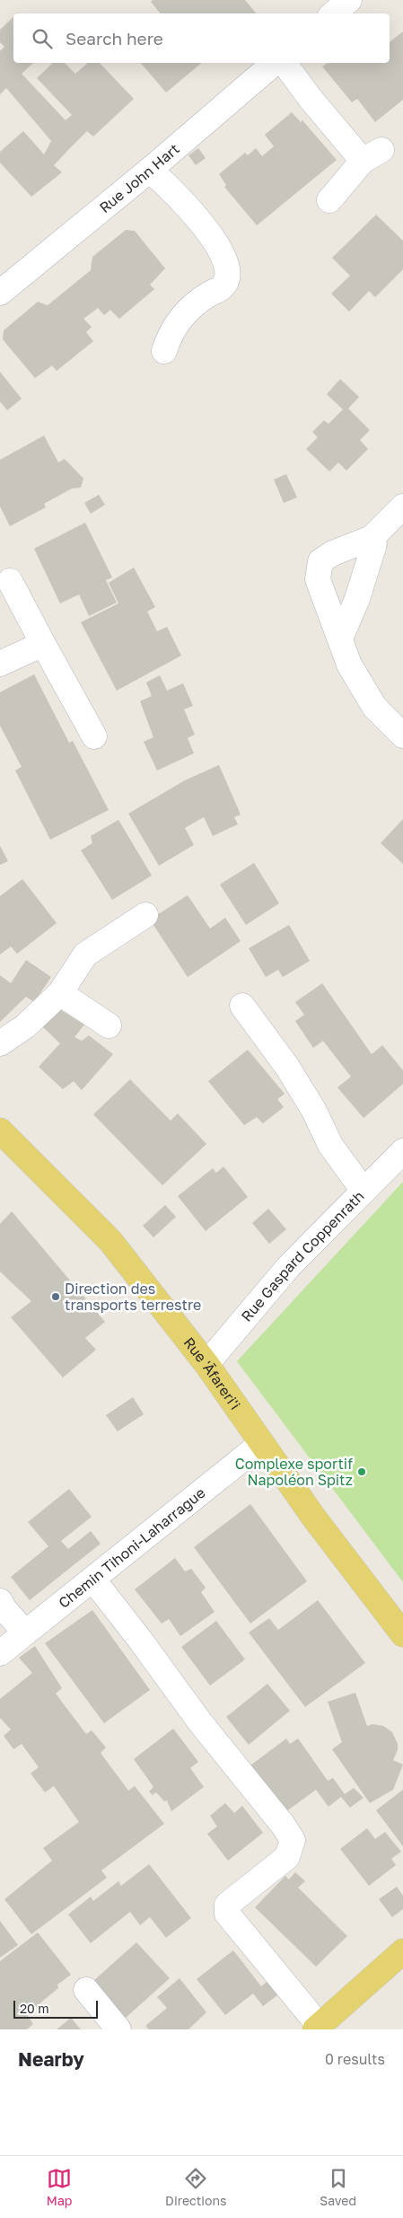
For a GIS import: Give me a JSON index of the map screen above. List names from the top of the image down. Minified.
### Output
{"streets":{"main road":["Rue 'Āfareri'i"],"street":["Rue John Hart","Rue Gaspard Coppenrath","Chemin Tihoni-Laharrague"]},"crossings":[["Rue Gaspard Coppenrath","Rue 'Āfareri'i"],["Rue 'Āfareri'i","Chemin Tihoni-Laharrague"]],"places":["Direction des transports terrestre","Complexe sportif Napoléon Spitz"],"scale_bar":"20 m","page":{"search":"Search here","scale":"20 m","heading":["Nearby","0 results"],"nav":["Map","Directions","Saved"]}}
